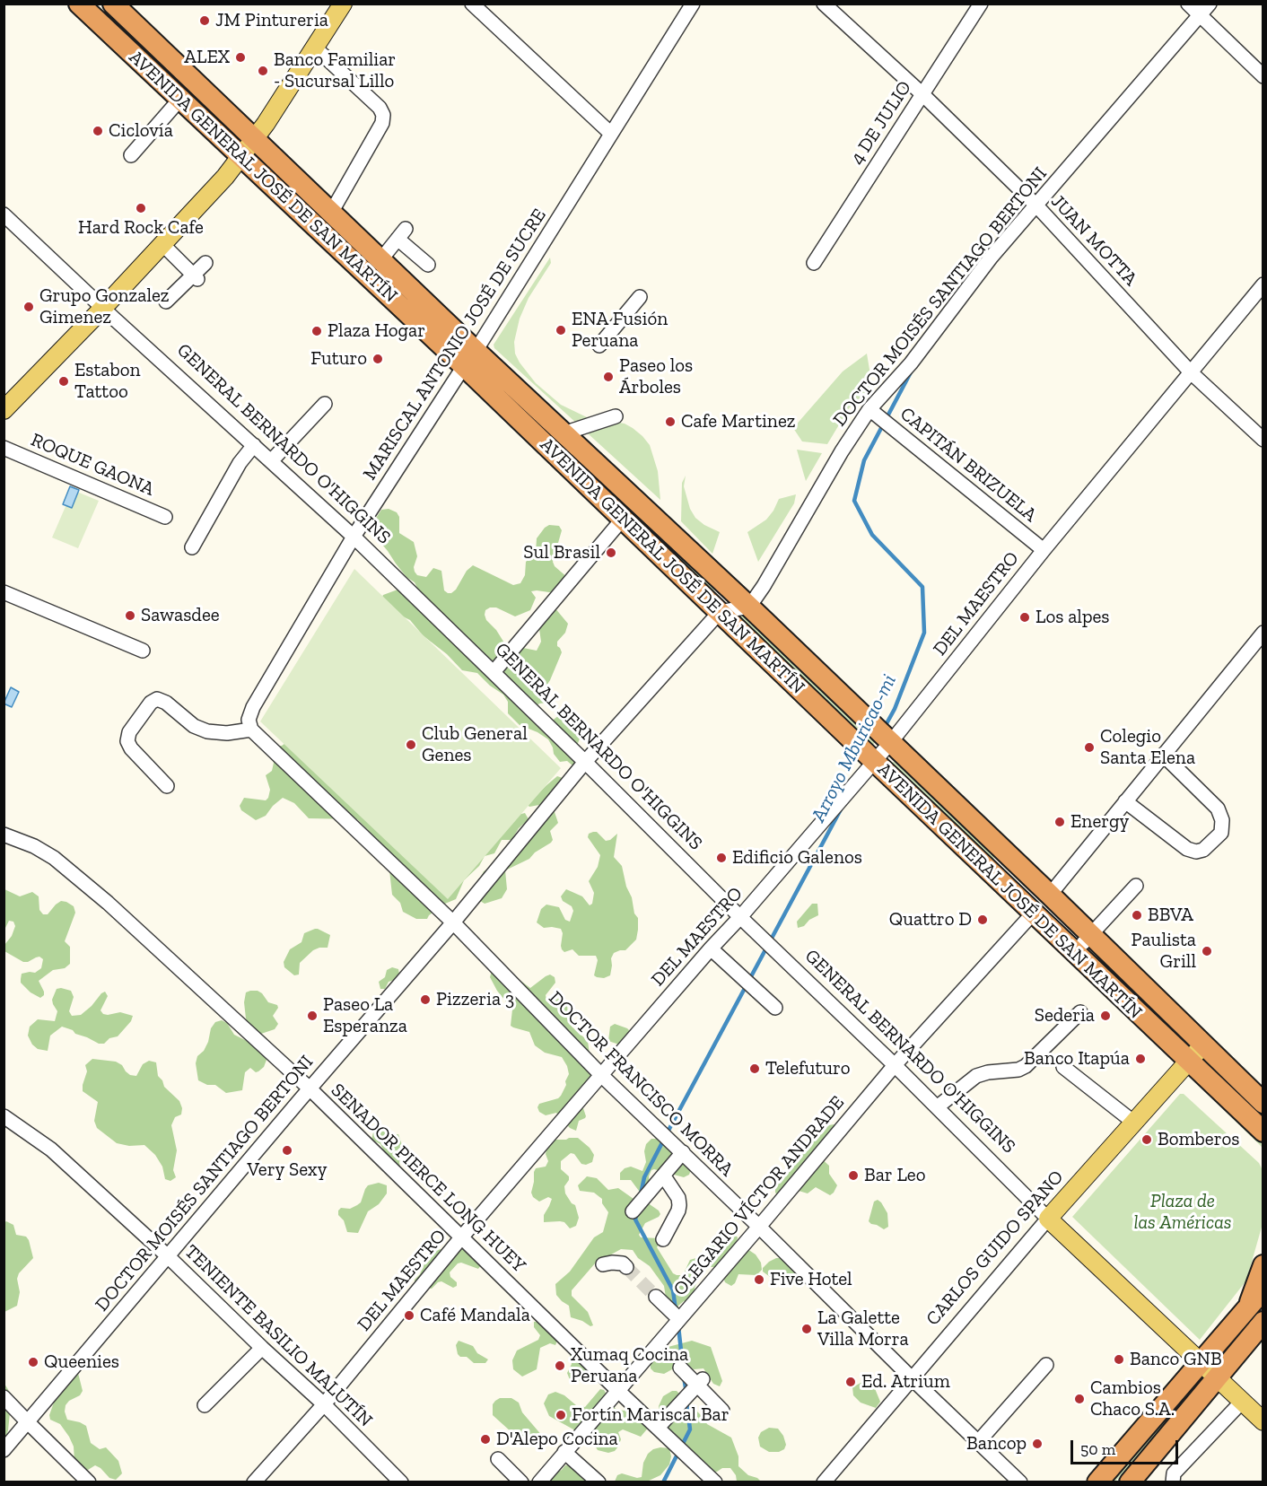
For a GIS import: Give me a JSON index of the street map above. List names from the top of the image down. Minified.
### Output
{"streets":{"highway":["AVENIDA GENERAL JOSÉ DE SAN MARTÍN"],"main road":["GENERAL BERNARDO O'HIGGINS","CARLOS GUIDO SPANO"],"street":["4 DE JULIO","JUAN MOTTA","DOCTOR MOISÉS SANTIAGO BERTONI","MARISCAL ANTONIO JOSÉ DE SUCRE","ROQUE GAONA","CAPITÁN BRIZUELA","DEL MAESTRO","DOCTOR FRANCISCO MORRA","SENADOR PIERCE LONG HUEY","OLEGARIO VÍCTOR ANDRADE","TENIENTE BASILIO MALUTÍN"]},"crossings":[["4 DE JULIO","JUAN MOTTA"],["AVENIDA GENERAL JOSÉ DE SAN MARTÍN","DOCTOR MOISÉS SANTIAGO BERTONI"],["AVENIDA GENERAL JOSÉ DE SAN MARTÍN","MARISCAL ANTONIO JOSÉ DE SUCRE"],["AVENIDA GENERAL JOSÉ DE SAN MARTÍN","DEL MAESTRO"],["AVENIDA GENERAL JOSÉ DE SAN MARTÍN","OLEGARIO VÍCTOR ANDRADE"],["AVENIDA GENERAL JOSÉ DE SAN MARTÍN","CARLOS GUIDO SPANO"],["JUAN MOTTA","DOCTOR MOISÉS SANTIAGO BERTONI"],["JUAN MOTTA","DEL MAESTRO"],["DOCTOR MOISÉS SANTIAGO BERTONI","GENERAL BERNARDO O'HIGGINS"],["DOCTOR MOISÉS SANTIAGO BERTONI","CAPITÁN BRIZUELA"],["DOCTOR MOISÉS SANTIAGO BERTONI","DOCTOR FRANCISCO MORRA"],["DOCTOR MOISÉS SANTIAGO BERTONI","SENADOR PIERCE LONG HUEY"],["DOCTOR MOISÉS SANTIAGO BERTONI","TENIENTE BASILIO MALUTÍN"],["MARISCAL ANTONIO JOSÉ DE SUCRE","GENERAL BERNARDO O'HIGGINS"],["MARISCAL ANTONIO JOSÉ DE SUCRE","DOCTOR FRANCISCO MORRA"],["GENERAL BERNARDO O'HIGGINS","DEL MAESTRO"],["GENERAL BERNARDO O'HIGGINS","OLEGARIO VÍCTOR ANDRADE"],["GENERAL BERNARDO O'HIGGINS","CARLOS GUIDO SPANO"],["CAPITÁN BRIZUELA","DEL MAESTRO"],["DEL MAESTRO","DOCTOR FRANCISCO MORRA"],["DEL MAESTRO","SENADOR PIERCE LONG HUEY"],["DEL MAESTRO","TENIENTE BASILIO MALUTÍN"],["DOCTOR FRANCISCO MORRA","OLEGARIO VÍCTOR ANDRADE"],["DOCTOR FRANCISCO MORRA","CARLOS GUIDO SPANO"],["SENADOR PIERCE LONG HUEY","OLEGARIO VÍCTOR ANDRADE"]],"water":["Arroyo Mburicao-mi"],"parks":["Plaza de las Américas"],"places":["JM Pintureria","ALEX","Banco Familiar - Sucursal Lillo","Ciclovía","Hard Rock Cafe","Grupo Gonzalez Gimenez","ENA Fusión Peruana","Plaza Hogar","Futuro","Paseo los Árboles","Estabon Tattoo","Cafe Martinez","Sul Brasil","Sawasdee","Los alpes","Club General Genes","Colegio Santa Elena","Energy","Edificio Galenos","BBVA","Quattro D","Paulista Grill","Pizzeria 3","Paseo La Esperanza","Sederia","Banco Itapúa","Telefuturo","Bomberos","Very Sexy","Bar Leo","Five Hotel","Café Mandala","La Galette Villa Morra","Banco GNB","Queenies","Xumaq Cocina Peruana","Ed. Atrium","Cambios Chaco S.A.","Fortín Mariscal Bar","D'Alepo Cocina","Bancop"],"scale_bar":"50 m"}
